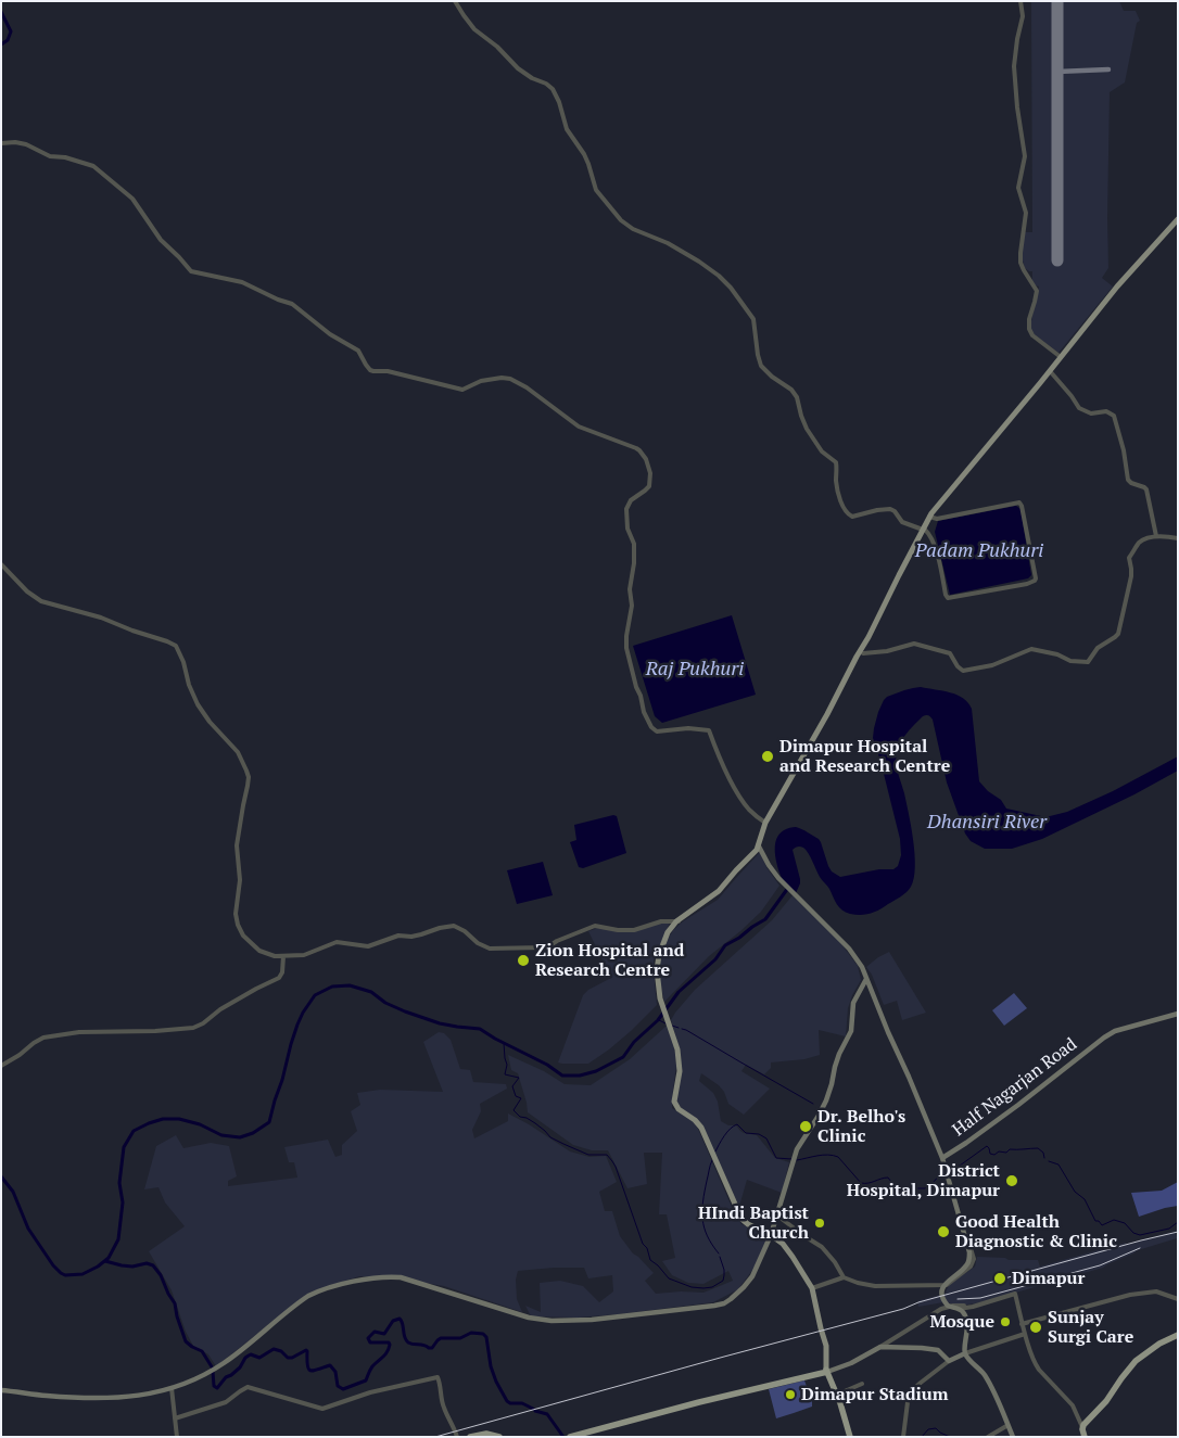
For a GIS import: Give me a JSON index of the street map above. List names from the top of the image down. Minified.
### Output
{"streets":{"main road":["Half Nagarjan Road"]},"water":["Padam Pukhuri","Raj Pukhuri","Dhansiri River"],"places":["Dimapur Hospital and Research Centre","Zion Hospital and Research Centre","Dr. Belho's Clinic","District Hospital, Dimapur","HIndi Baptist Church","Good Health Diagnostic & Clinic","Dimapur","Mosque","Sunjay Surgi Care","Dimapur Stadium"]}
